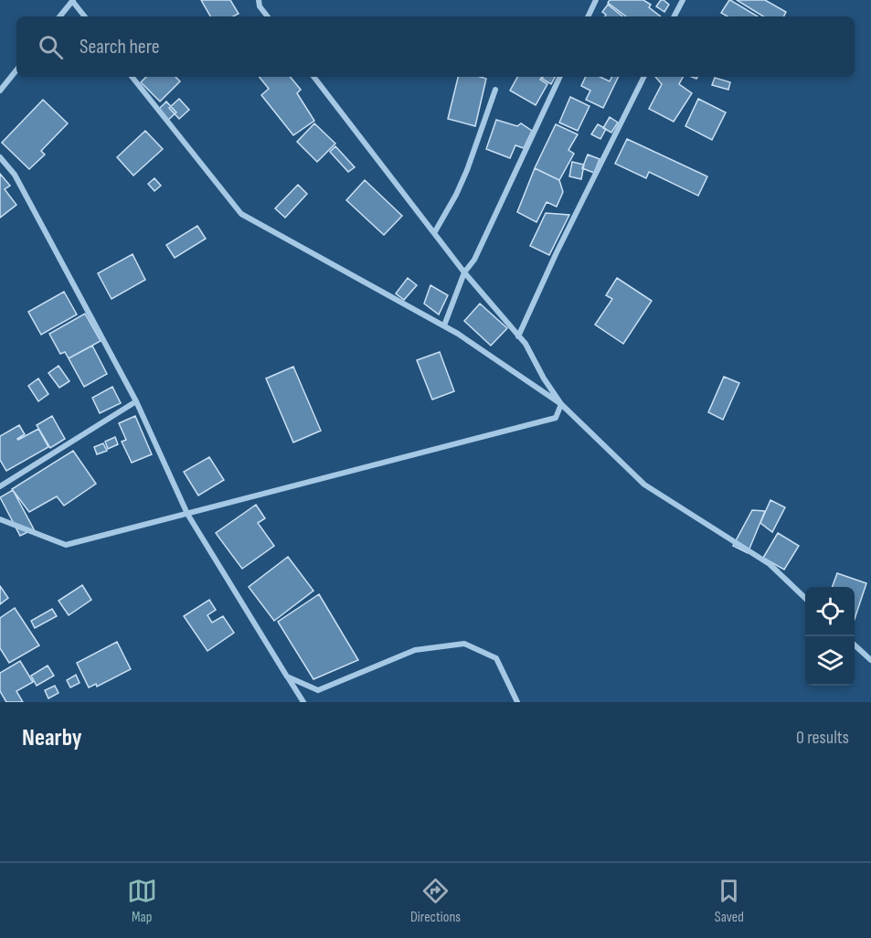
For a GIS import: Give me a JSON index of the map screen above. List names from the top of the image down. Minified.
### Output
{"page":{"search":"Search here","heading":["Nearby","0 results"],"nav":["Map","Directions","Saved"]}}
